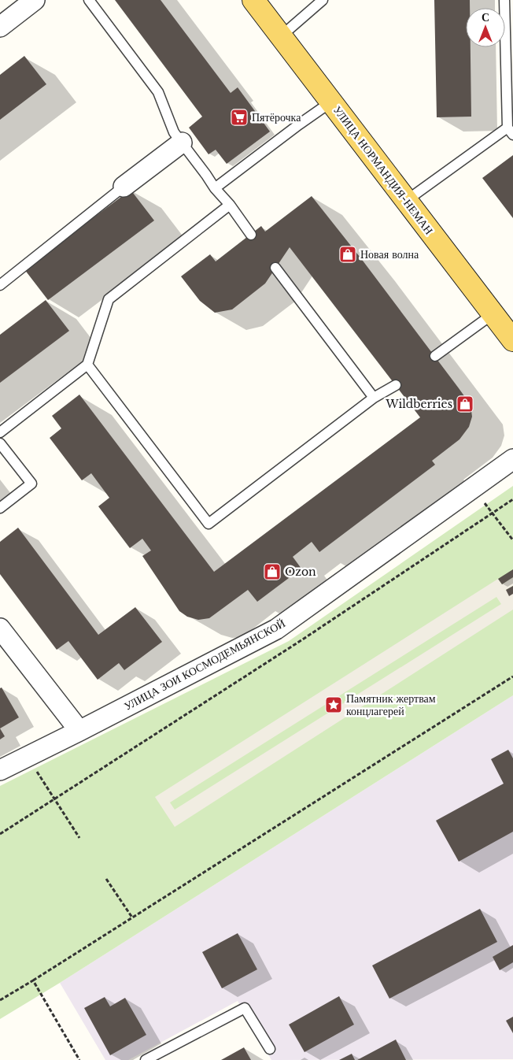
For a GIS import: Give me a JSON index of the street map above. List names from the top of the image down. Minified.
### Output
{"streets":{"main road":["УЛИЦА НОРМАНДИЯ-НЕМАН"],"street":["УЛИЦА ЗОИ КОСМОДЕМЬЯНСКОЙ"]},"places":{"supermarket":["Пятёрочка"],"shop":["Новая волна","Wildberries","Ozon"],"place":["Памятник жертвам концлагерей"]},"north":"top"}
